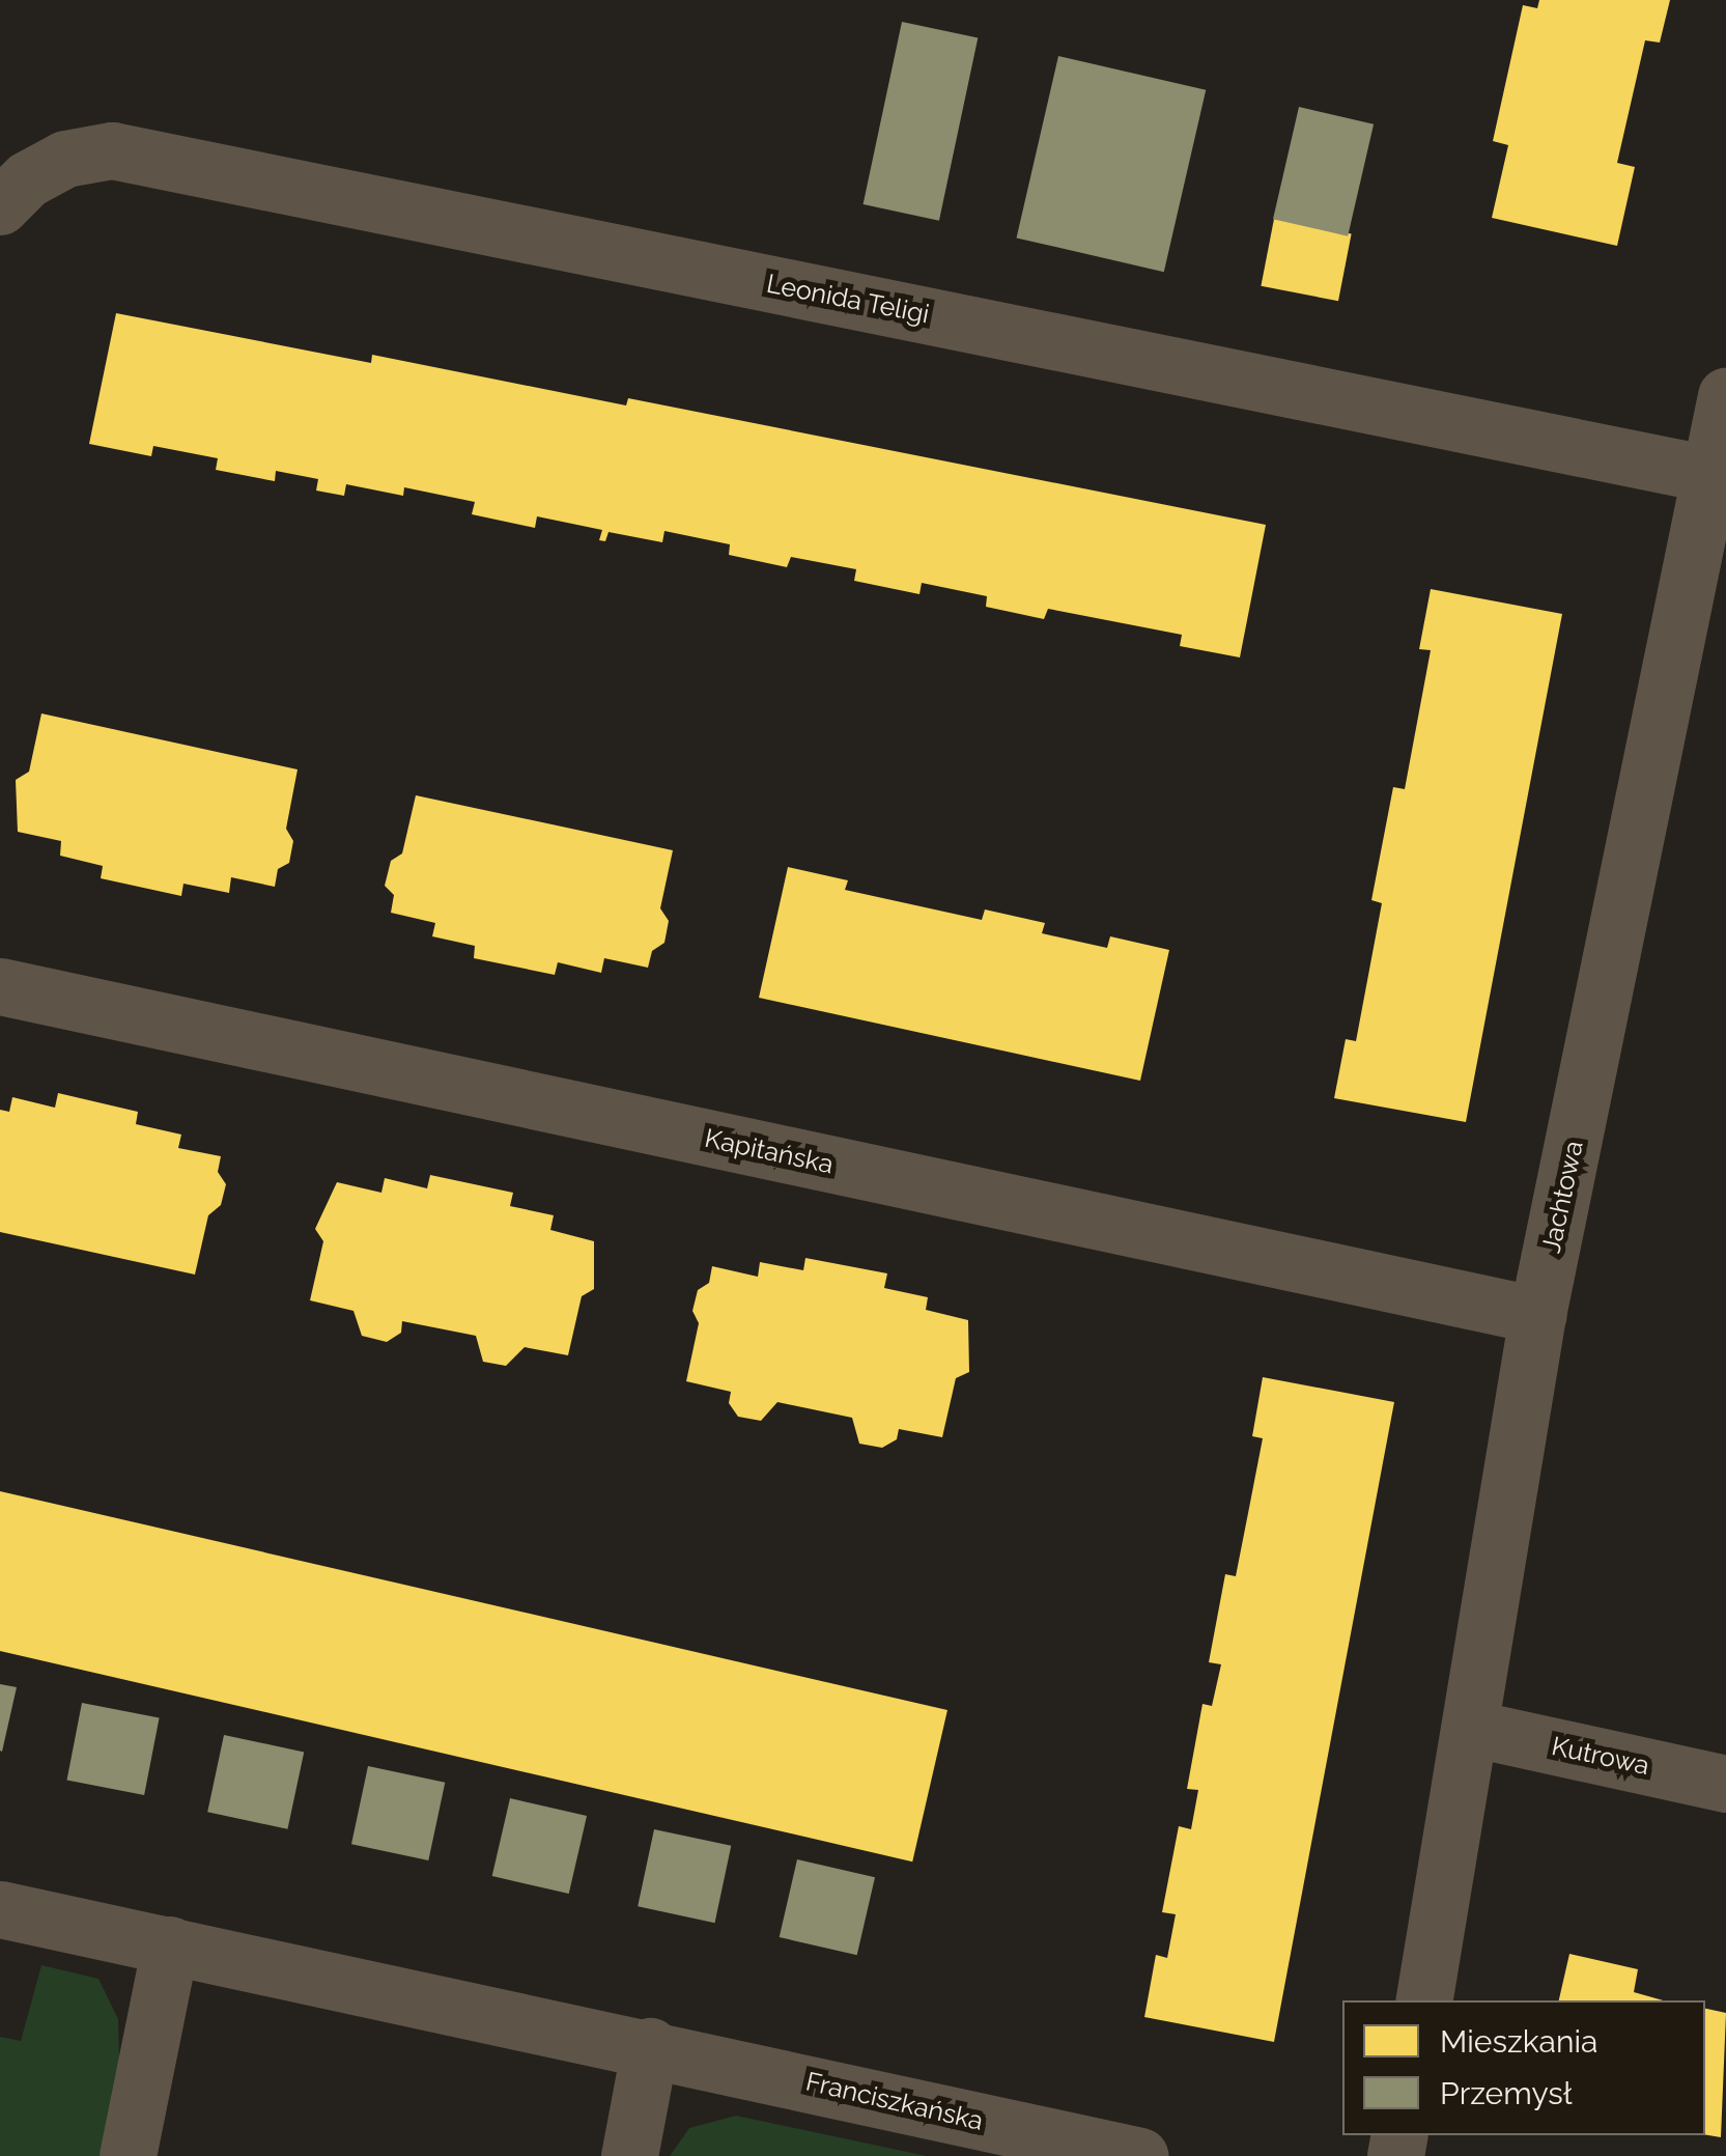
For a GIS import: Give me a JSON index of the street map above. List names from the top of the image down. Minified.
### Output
{"streets":{"street":["Leonida Teligi","Kapitańska","Jachtowa","Kutrowa","Franciszkańska"]},"crossings":[["Leonida Teligi","Jachtowa"],["Kapitańska","Jachtowa"],["Jachtowa","Kutrowa"]],"legend":["Mieszkania","Przemysł"]}
